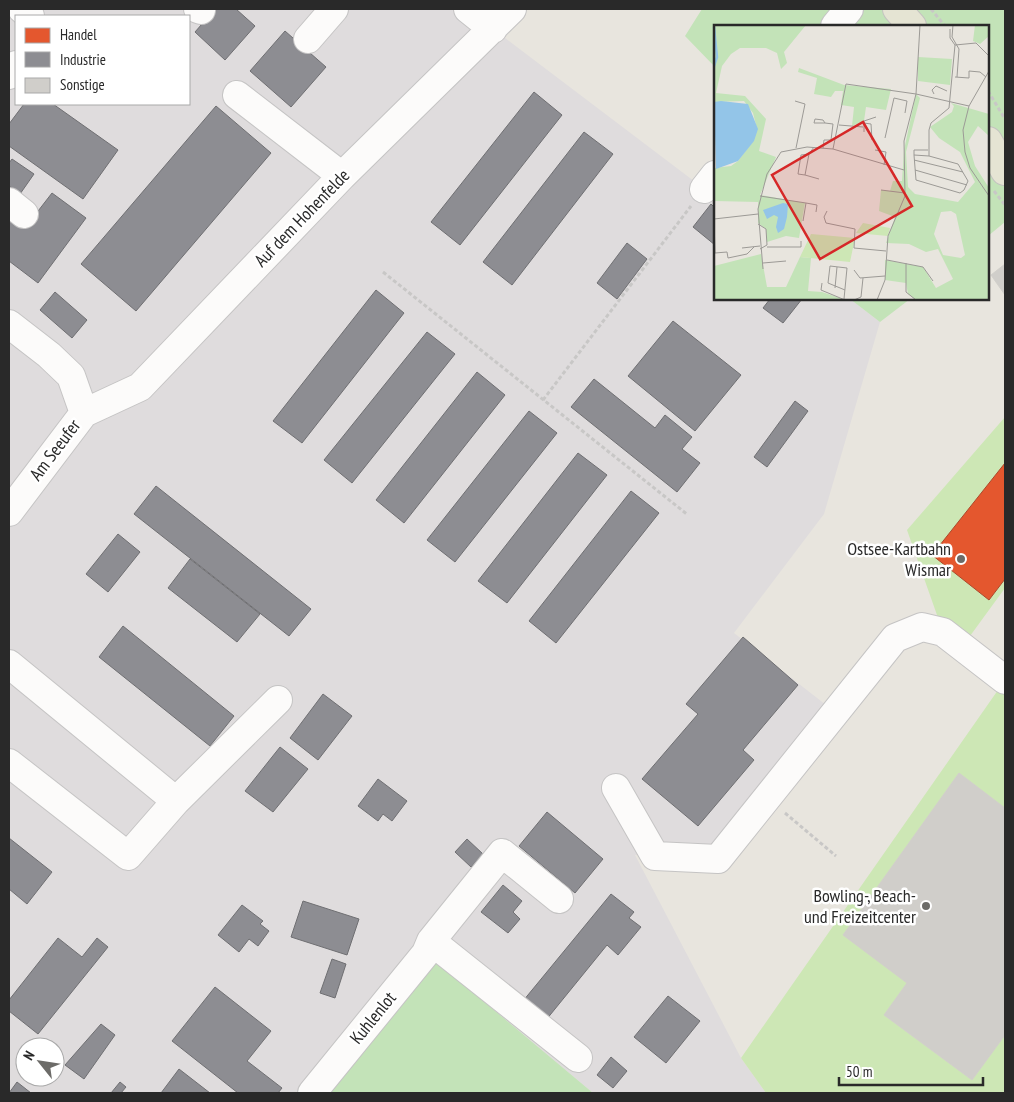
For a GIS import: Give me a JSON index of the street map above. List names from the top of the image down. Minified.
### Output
{"streets":{"street":["Auf dem Hohenfelde","Am Seeufer","Kuhlenlot"]},"crossings":[["Auf dem Hohenfelde","Am Seeufer"]],"places":["Ostsee-Kartbahn Wismar","Bowling-, Beach- und Freizeitcenter"],"legend":["Handel","Industrie","Sonstige"],"scale_bar":"50 m","north":"top left"}
